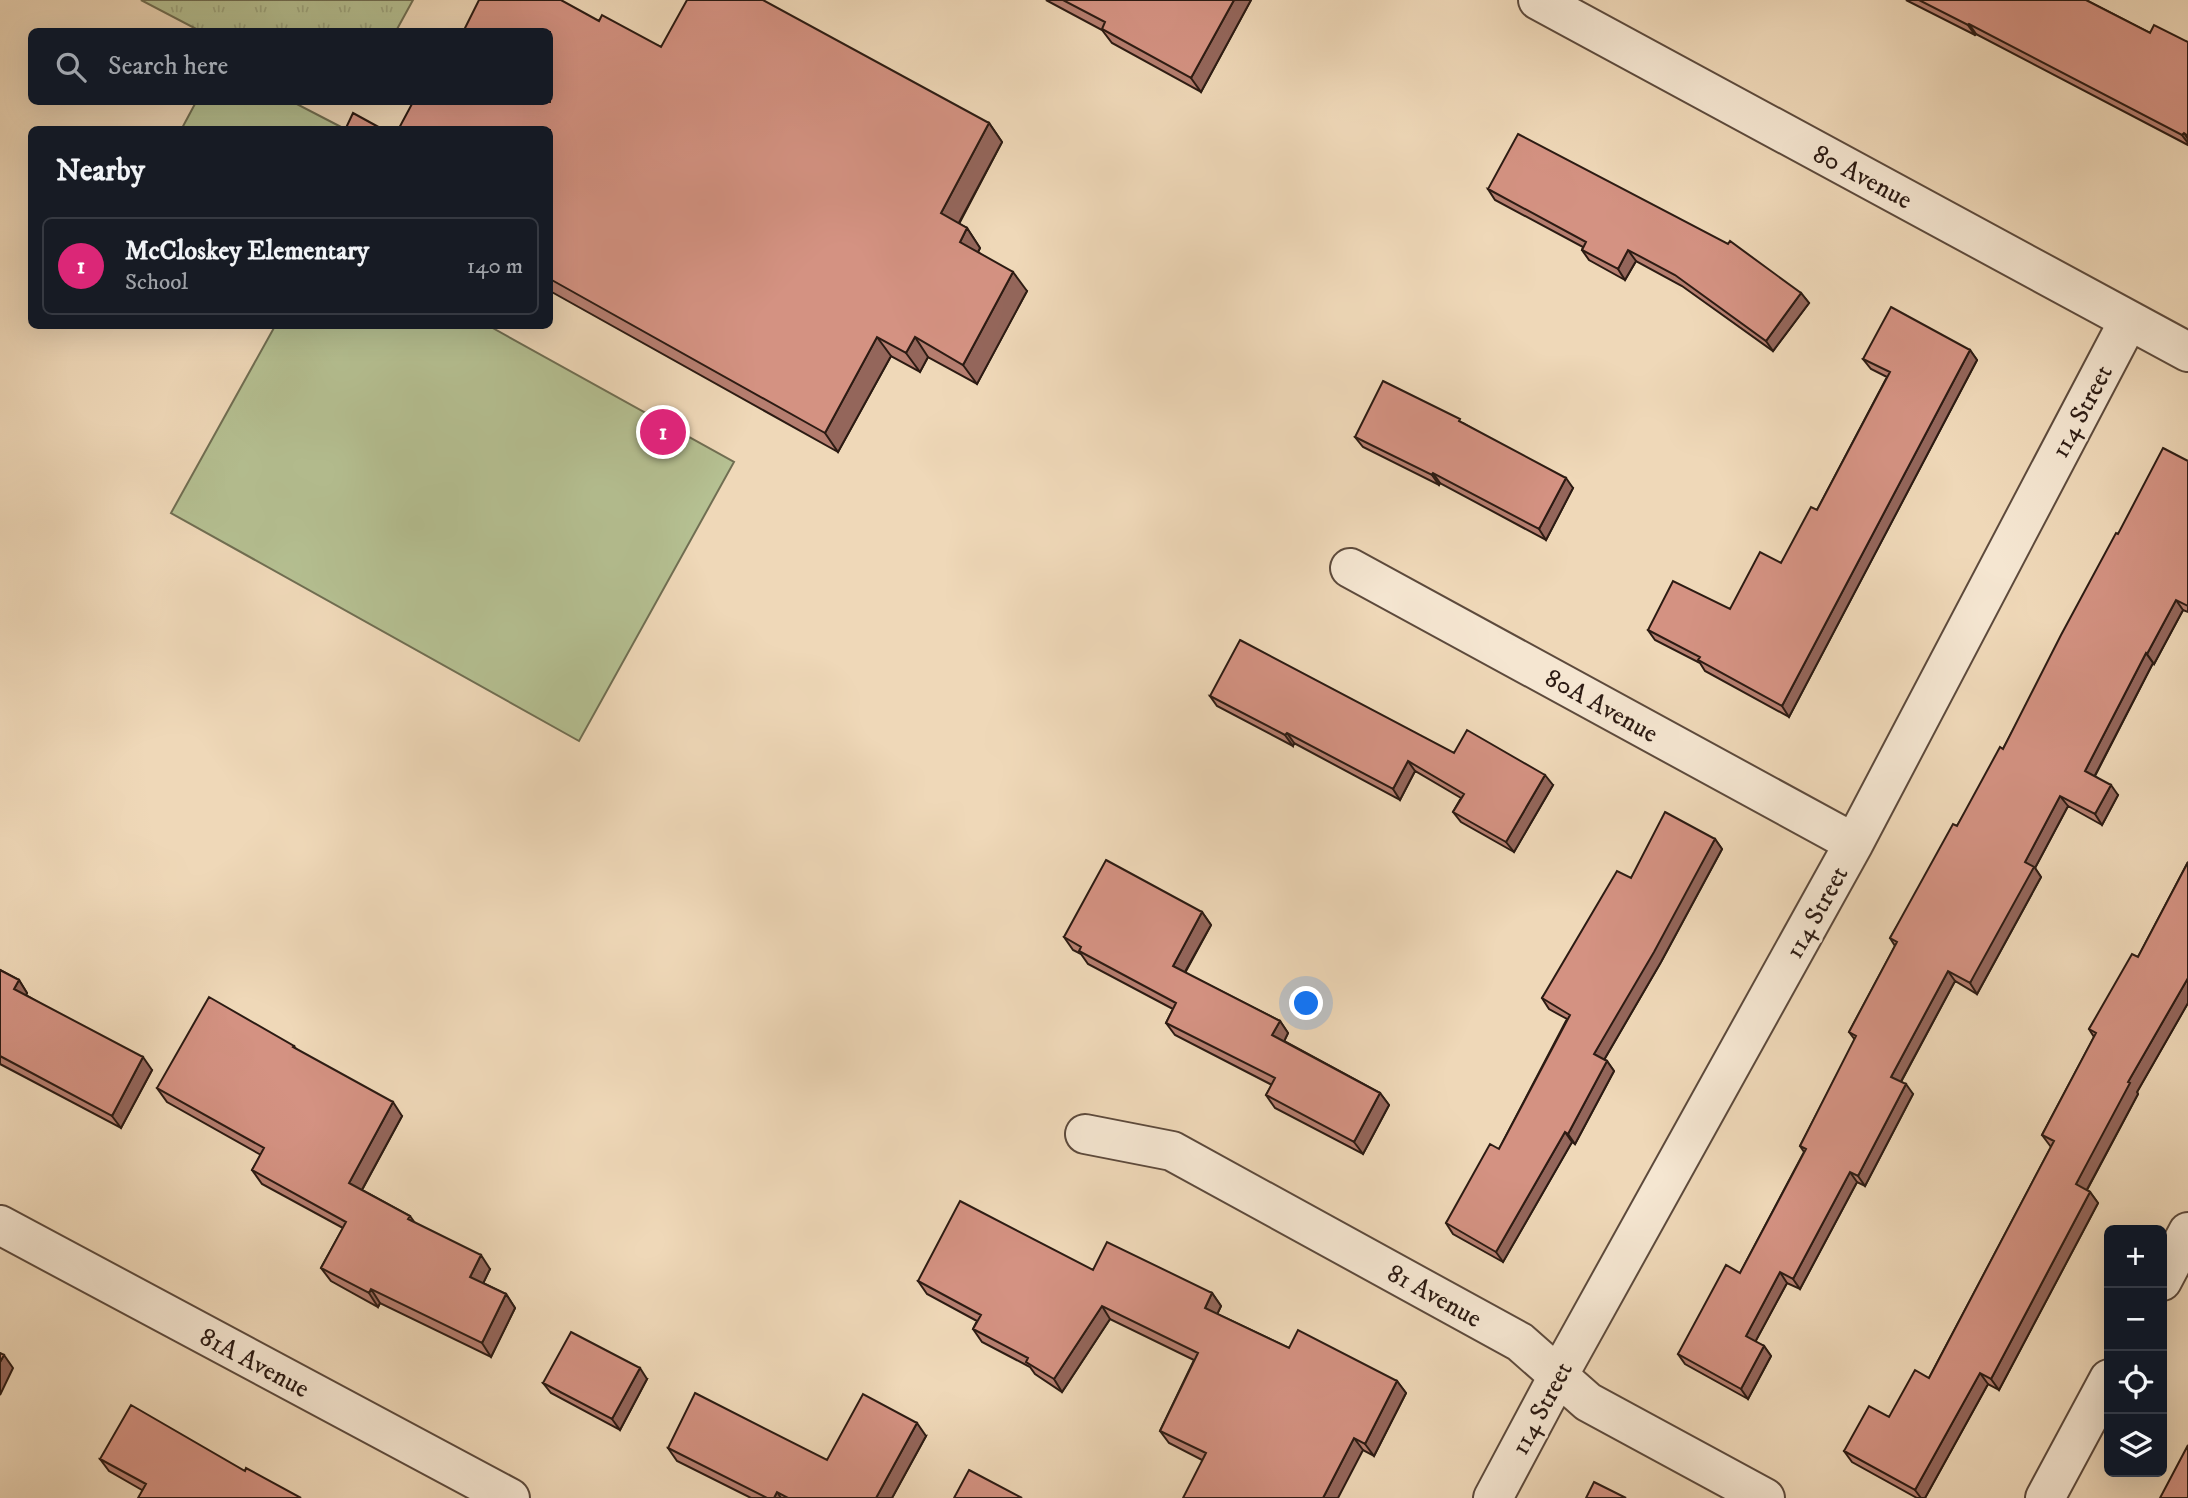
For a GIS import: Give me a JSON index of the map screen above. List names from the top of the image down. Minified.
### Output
{"streets":{"street":["80 Avenue","114 Street","80A Avenue","81 Avenue","81A Avenue"]},"crossings":[["80 Avenue","114 Street"],["114 Street","80A Avenue"],["114 Street","81 Avenue"]],"page":{"search":"Search here","heading":"Nearby","list":[{"mark":"1","name":"McCloskey Elementary","note":"School","value":"140 m"}],"pins":"1","map_buttons":["+","−"]}}
